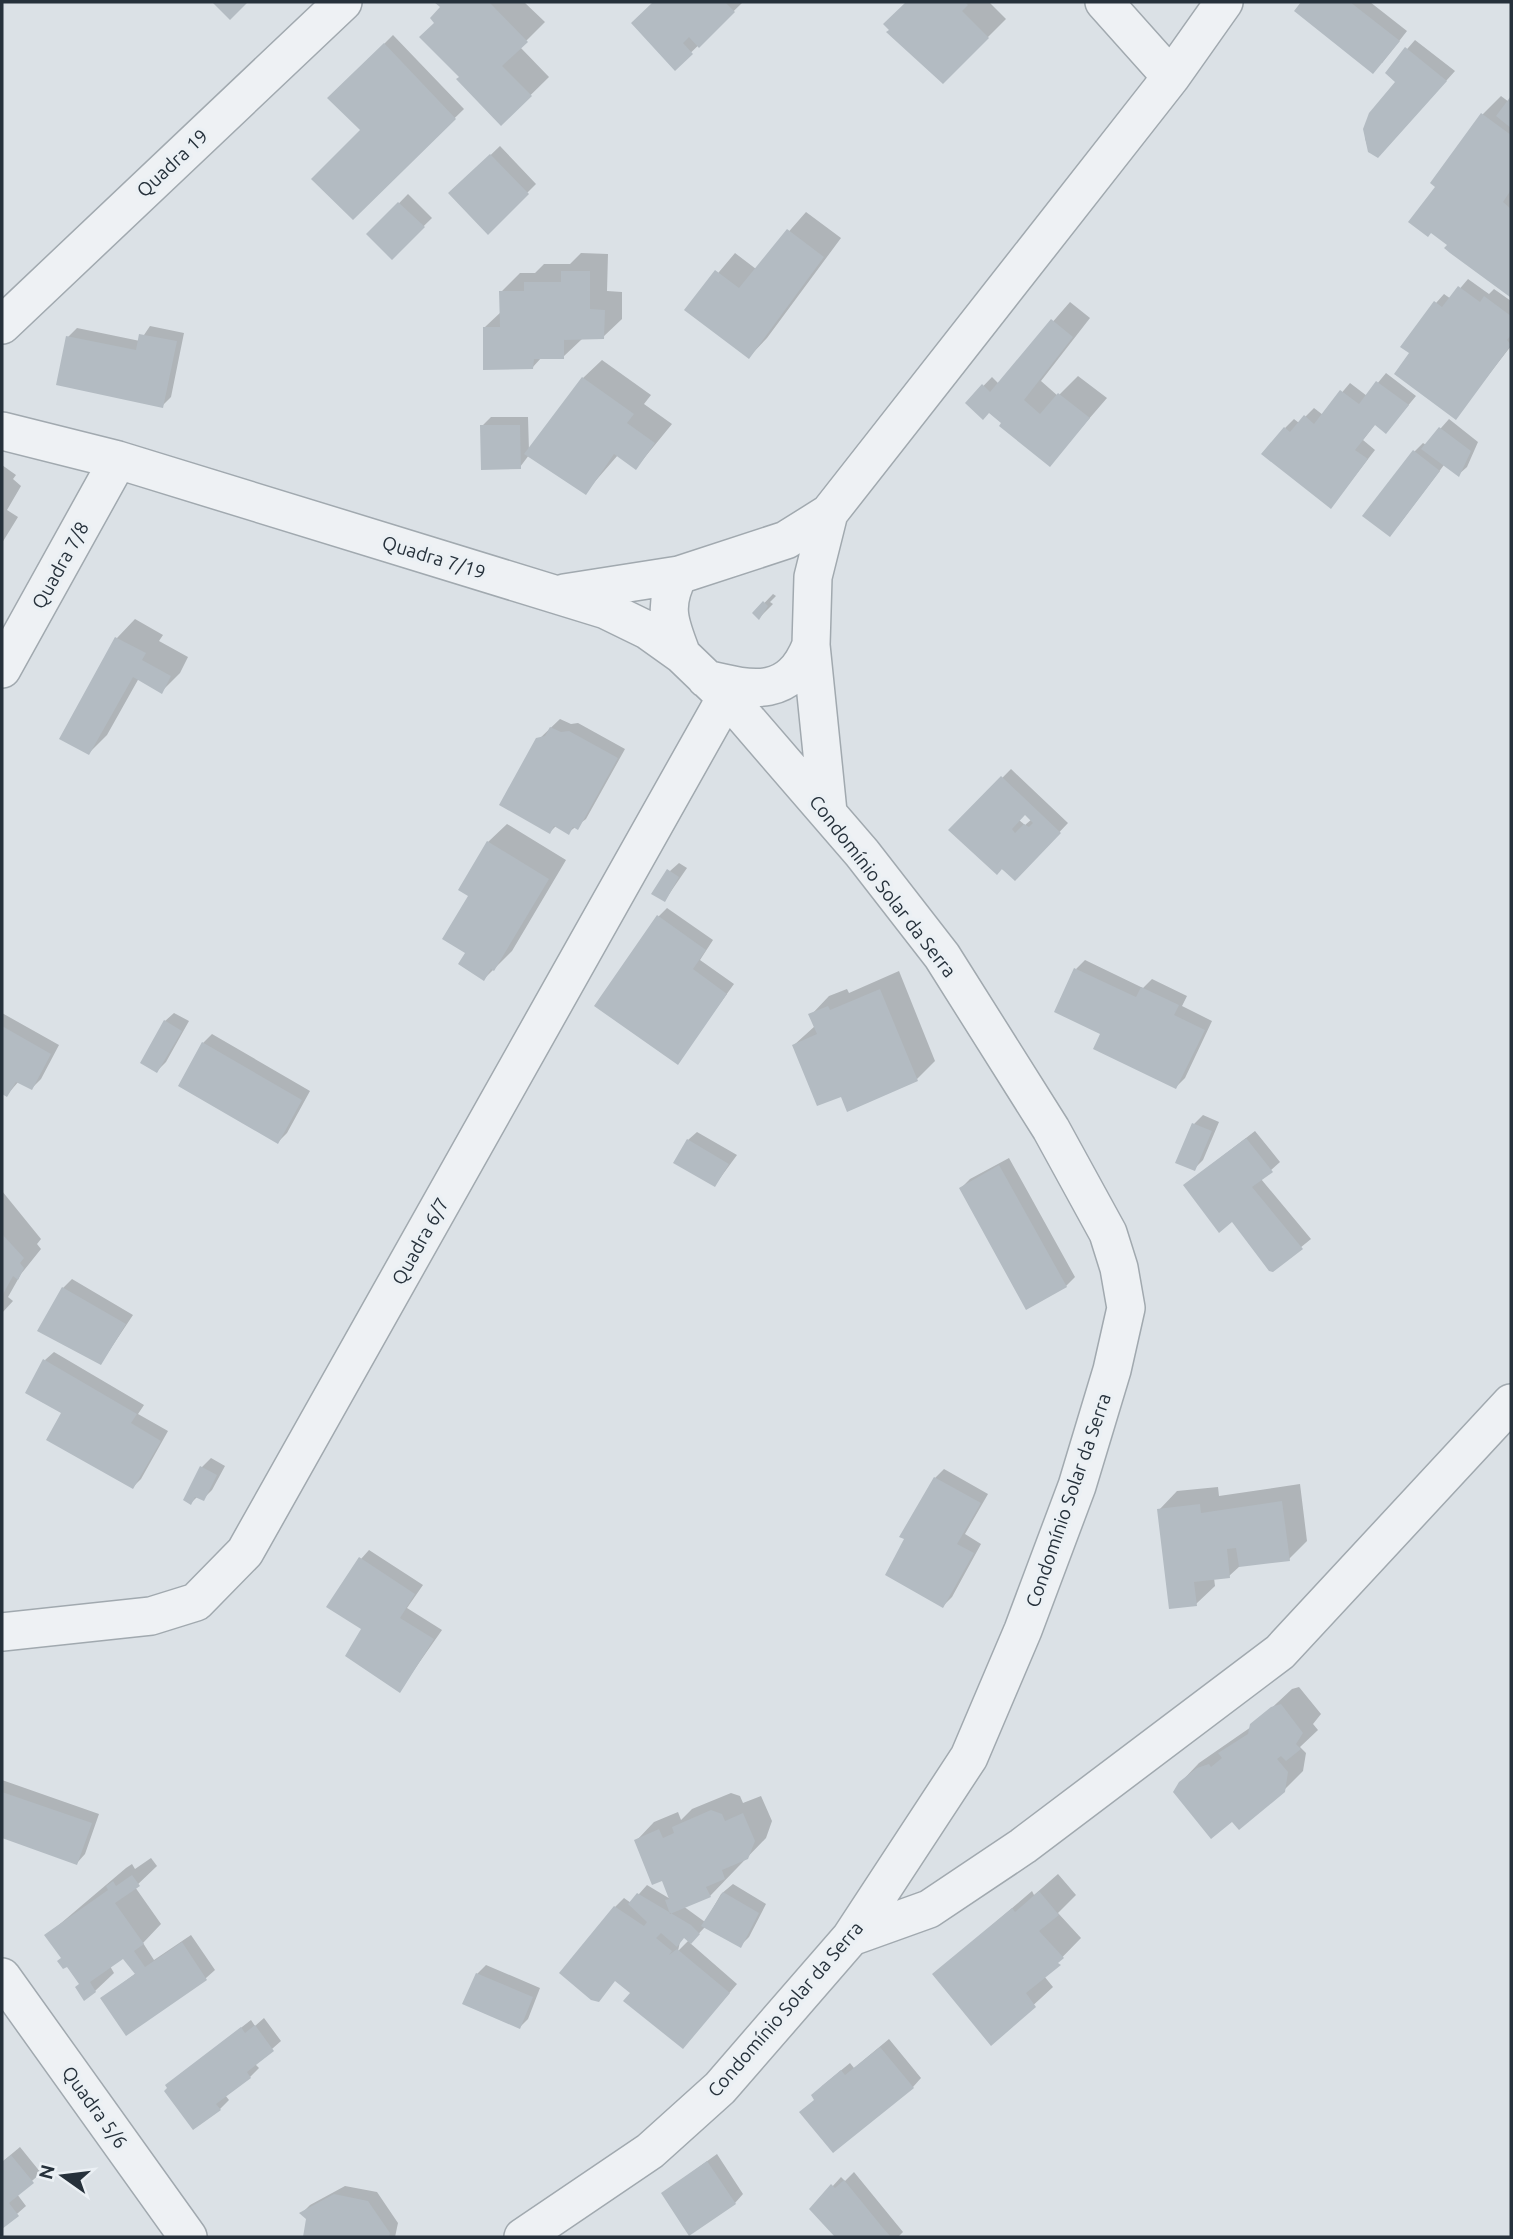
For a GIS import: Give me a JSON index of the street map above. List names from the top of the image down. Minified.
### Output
{"streets":{"street":["Quadra 19","Quadra 7/19","Quadra 7/8","Condomínio Solar da Serra","Quadra 6/7","Quadra 5/6"]},"crossings":[["Quadra 7/19","Quadra 7/8"],["Quadra 7/19","Condomínio Solar da Serra"],["Quadra 7/19","Quadra 6/7"],["Condomínio Solar da Serra","Quadra 6/7"]],"north":"left"}
